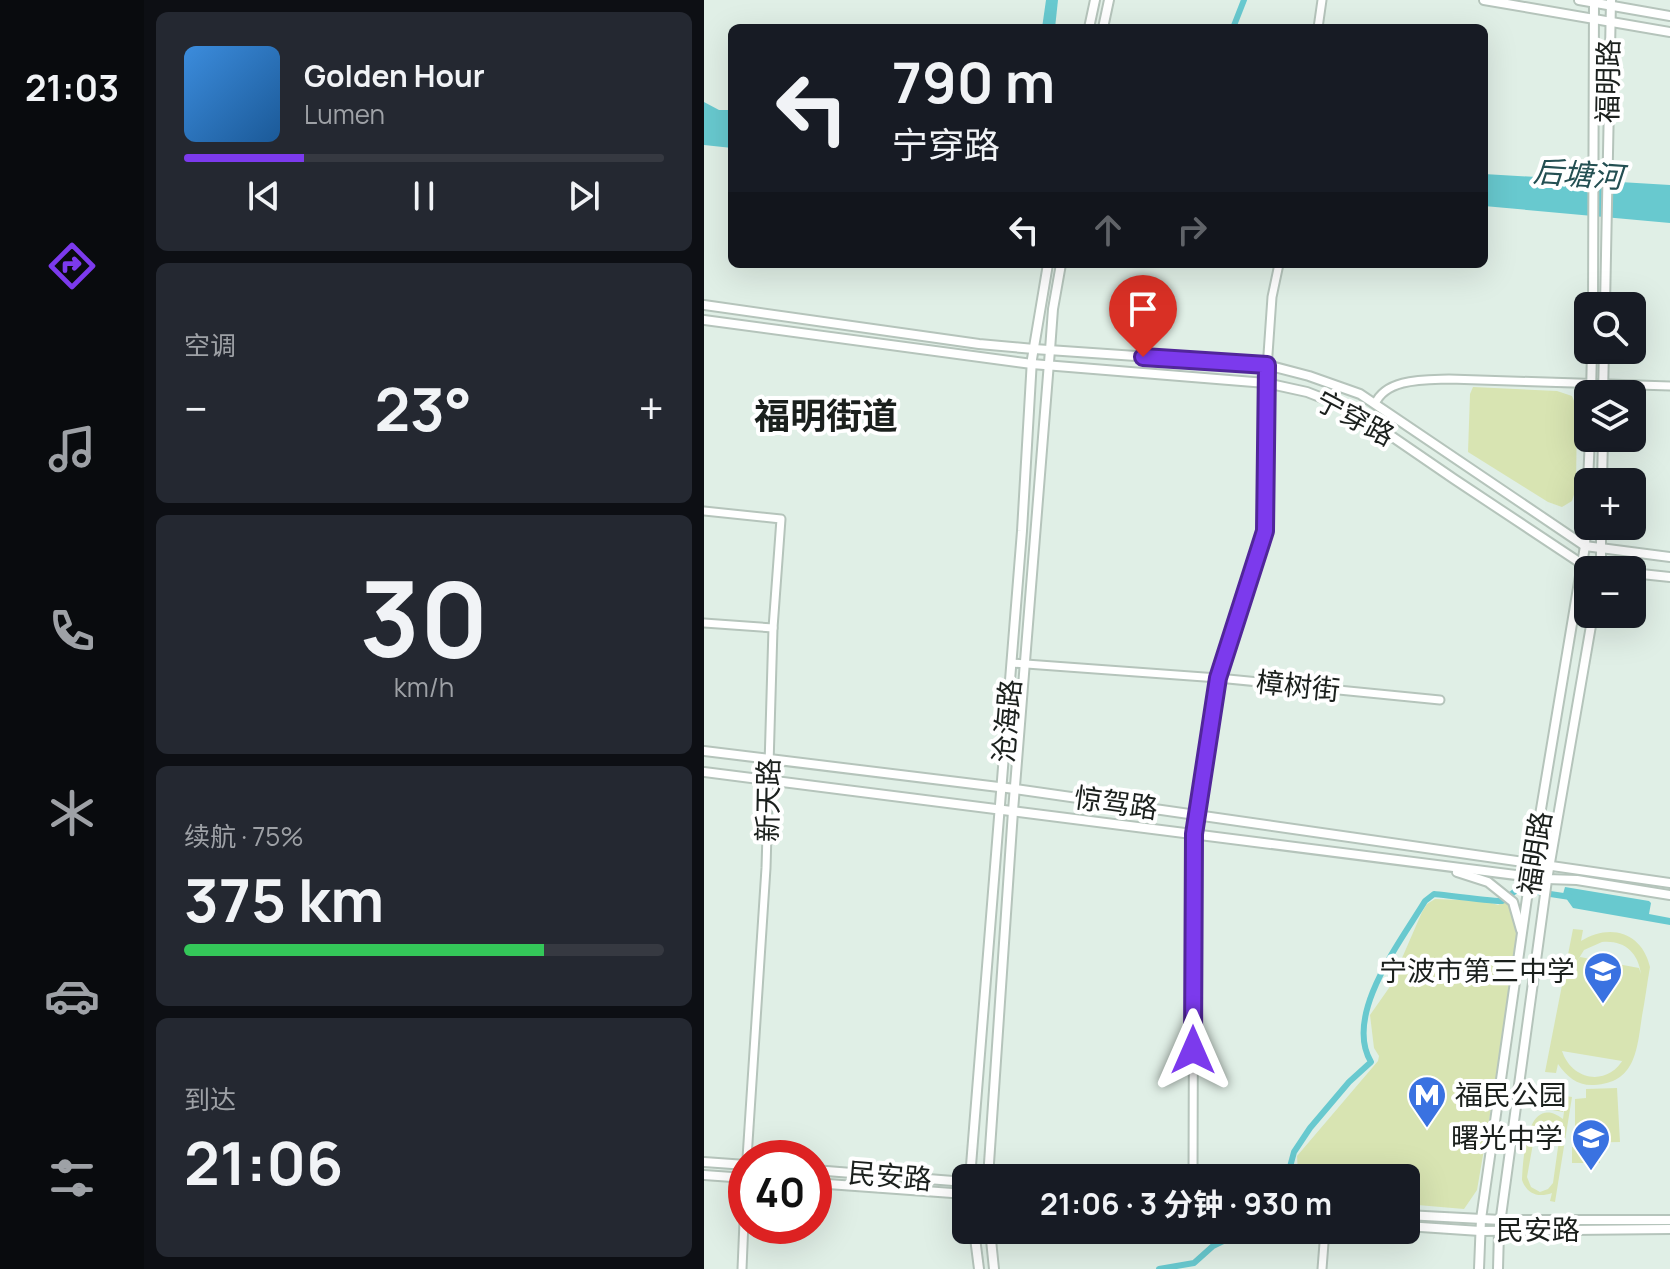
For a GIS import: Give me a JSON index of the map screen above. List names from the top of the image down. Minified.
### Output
{"streets":{"main road":["福明路","宁穿路","沧海路","惊驾路","民安路"],"street":["樟树街","新天路"]},"crossings":[["福明路","宁穿路"],["福明路","惊驾路"],["福明路","民安路"],["宁穿路","沧海路"],["樟树街","沧海路"],["沧海路","惊驾路"],["新天路","惊驾路"]],"districts":["福明街道"],"water":["后塘河"],"places":{"school or university":["宁波市第三中学","曙光中学"],"metro station":["福民公园"]},"page":{"tabs":"21:03","turn":["790 m","宁穿路"],"song":["Golden Hour","Lumen"],"tile":["空调",["30","km/h"],["续航 · 75%","375 km"],["到达","21:06"]],"map_buttons":["+","−"],"heat":["−","23°","+"],"limit":"40","trip":"21:06 · 3 分钟 · 930 m"}}
